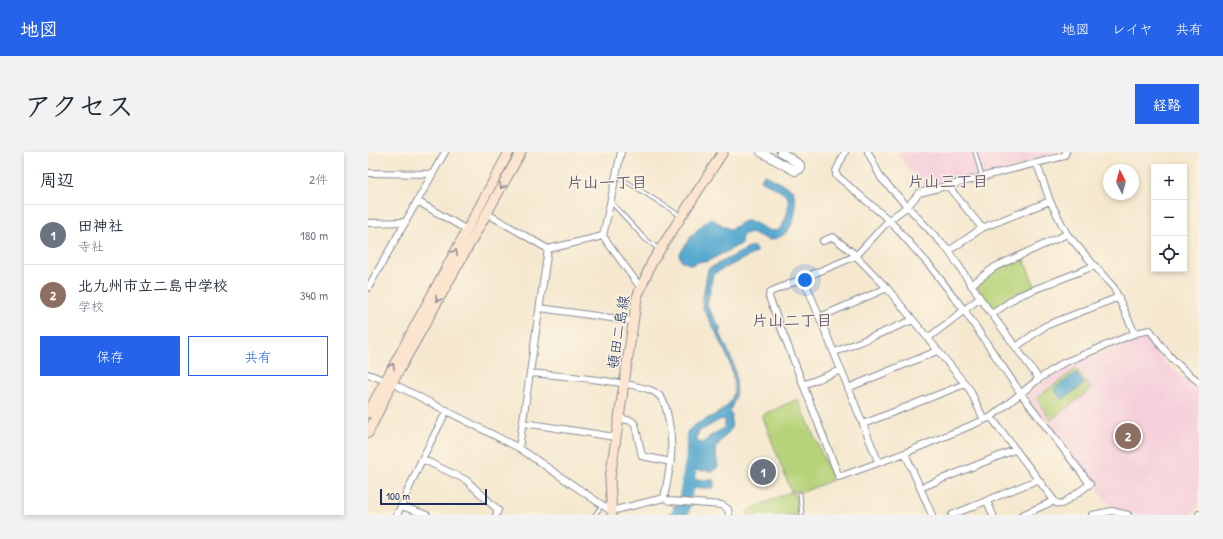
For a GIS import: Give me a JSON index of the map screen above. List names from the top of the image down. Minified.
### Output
{"streets":{"main road":["頓田二島線"]},"districts":["片山三丁目","片山一丁目","片山二丁目"],"scale_bar":"100 m","north":"top","page":{"header":"地図","nav":["地図","レイヤ","共有"],"title":"アクセス","buttons":["経路",["保存","共有"]],"heading":["周辺","2件"],"map_buttons":["+","−"],"list":[{"mark":"1","name":"田神社","note":"寺社","value":"180 m"},{"mark":"2","name":"北九州市立二島中学校","note":"学校","value":"340 m"}],"pins":["2","1"],"scale":"100 m"}}
